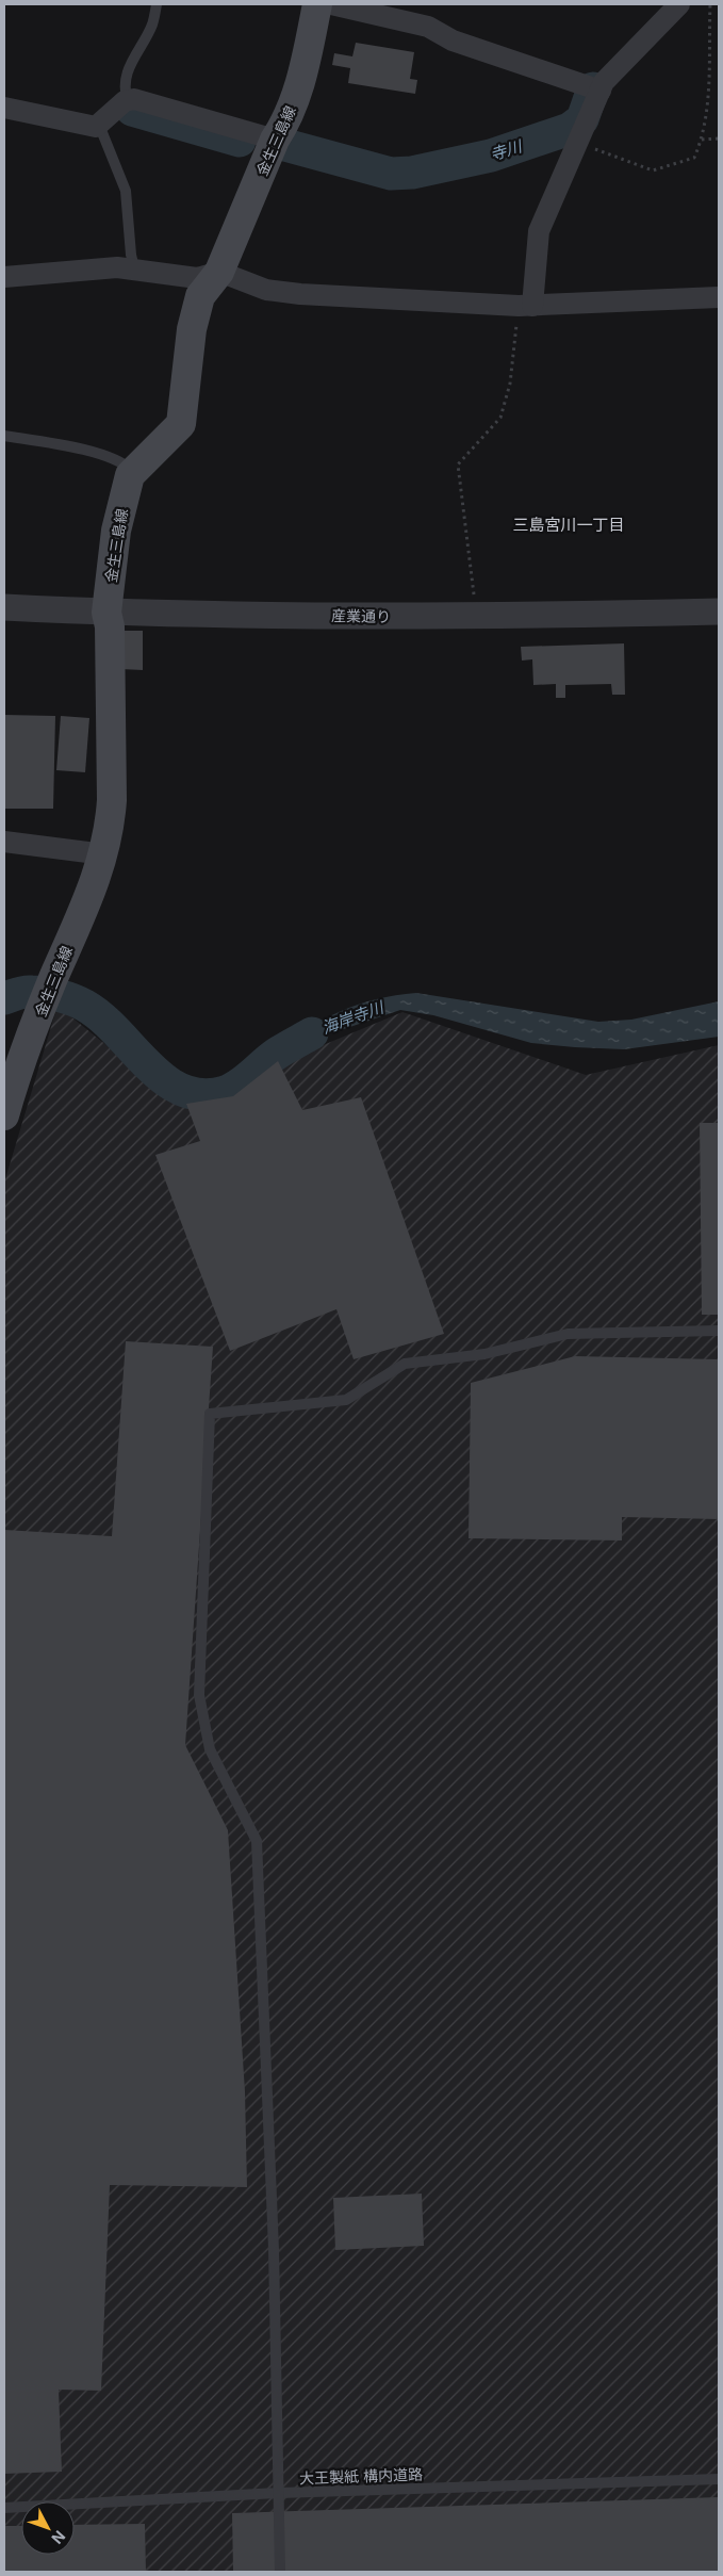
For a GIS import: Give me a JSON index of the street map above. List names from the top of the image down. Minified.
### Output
{"streets":{"main road":["金生三島線"],"street":["産業通り"],"lane":["大王製紙 構内道路"]},"crossings":[["金生三島線","産業通り"]],"districts":["三島宮川一丁目"],"water":["寺川","海岸寺川"],"north":"bottom right"}
